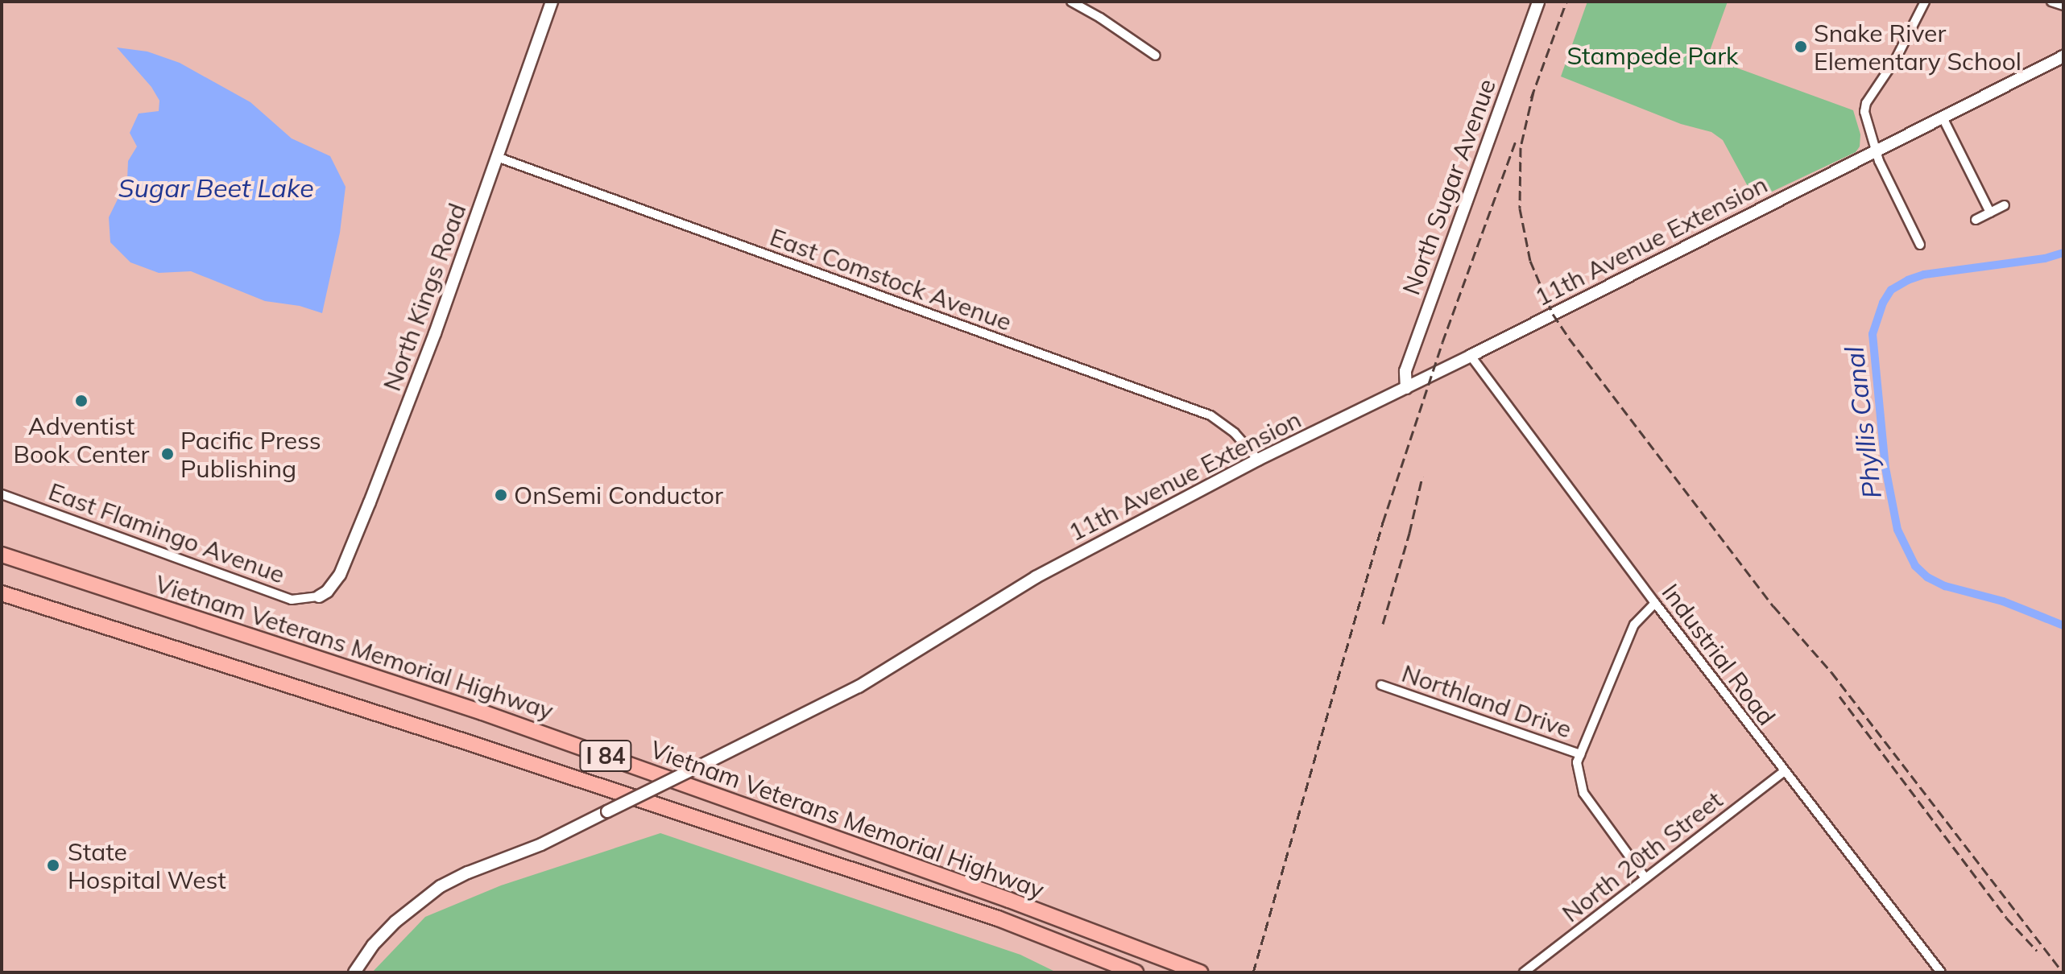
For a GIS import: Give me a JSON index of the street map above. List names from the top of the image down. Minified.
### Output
{"streets":{"highway":["Vietnam Veterans Memorial Highway","I 84"],"street":["North Sugar Avenue","11th Avenue Extension","East Comstock Avenue","North Kings Road","East Flamingo Avenue","Industrial Road","Northland Drive","North 20th Street"]},"crossings":[["North Sugar Avenue","11th Avenue Extension"],["11th Avenue Extension","East Comstock Avenue"],["11th Avenue Extension","Industrial Road"],["East Comstock Avenue","North Kings Road"],["North Kings Road","East Flamingo Avenue"],["Industrial Road","North 20th Street"]],"water":["Sugar Beet Lake","Phyllis Canal"],"parks":["Stampede Park"],"places":["Snake River Elementary School","Adventist Book Center","Pacific Press Publishing","OnSemi Conductor","State Hospital West"]}
